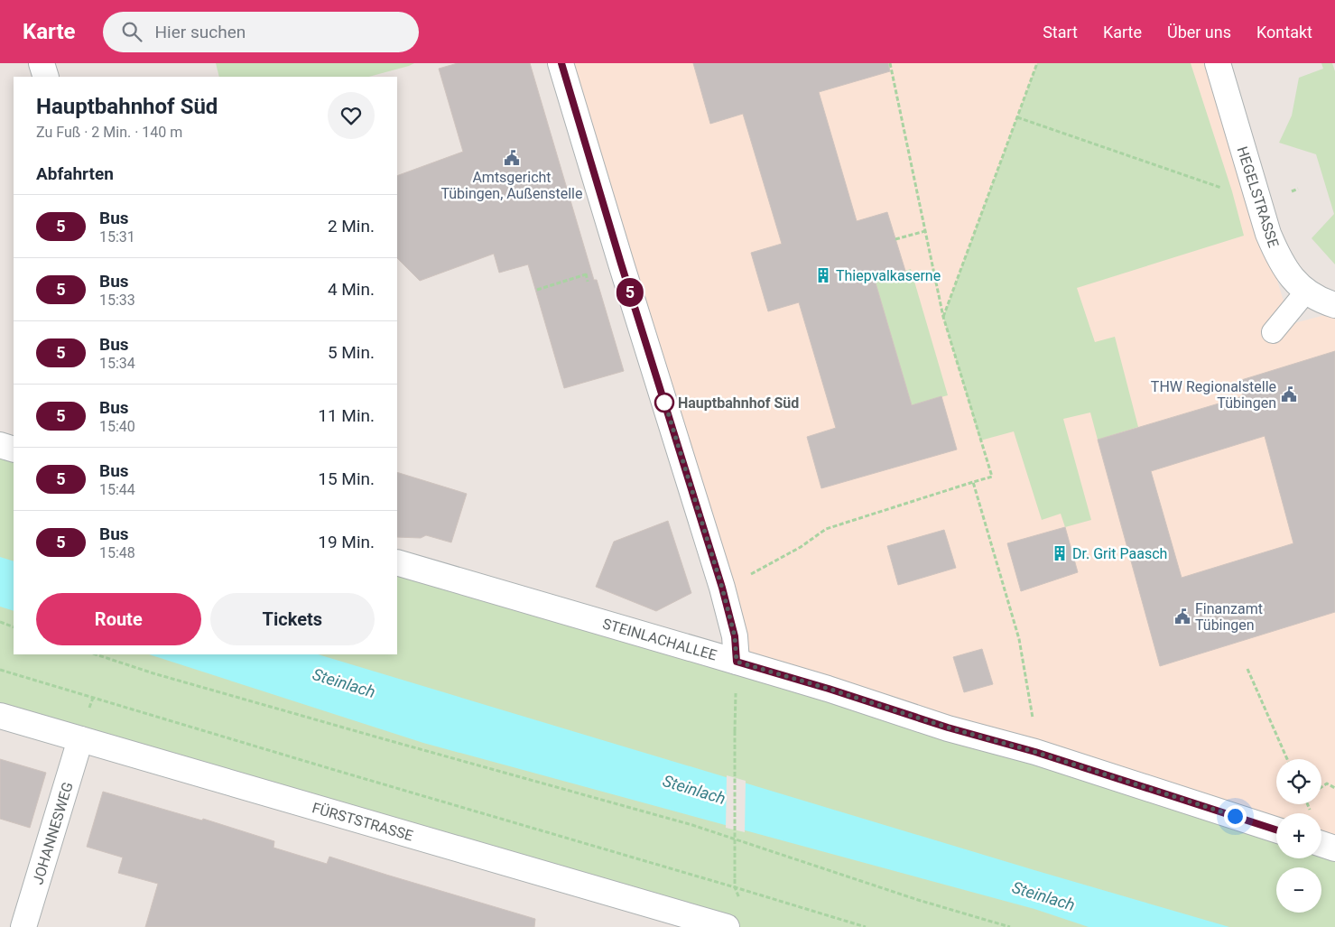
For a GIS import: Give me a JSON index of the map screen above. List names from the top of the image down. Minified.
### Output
{"streets":{"street":["HEGELSTRASSE","STEINLACHALLEE","FÜRSTSTRASSE","JOHANNESWEG"]},"crossings":[["FÜRSTSTRASSE","JOHANNESWEG"]],"water":["Steinlach"],"places":{"public building":["Amtsgericht Tübingen, Außenstelle","THW Regionalstelle Tübingen","Finanzamt Tübingen"],"building":["Thiepvalkaserne","Dr. Grit Paasch"],"other":["Hauptbahnhof Süd"]},"lines":["bus line 5"],"page":{"header":"Karte","search":"Hier suchen","nav":["Start","Karte","Über uns","Kontakt"],"on_map":"5","heading":[["Hauptbahnhof Süd","Zu Fuß · 2 Min. · 140 m"],"Abfahrten"],"list":[{"mark":"5","name":"Bus","note":"15:31","value":"2 Min."},{"mark":"5","name":"Bus","note":"15:33","value":"4 Min."},{"mark":"5","name":"Bus","note":"15:34","value":"5 Min."},{"mark":"5","name":"Bus","note":"15:40","value":"11 Min."},{"mark":"5","name":"Bus","note":"15:44","value":"15 Min."},{"mark":"5","name":"Bus","note":"15:48","value":"19 Min."}],"buttons":["Route","Tickets"],"map_buttons":["+","−"]}}
